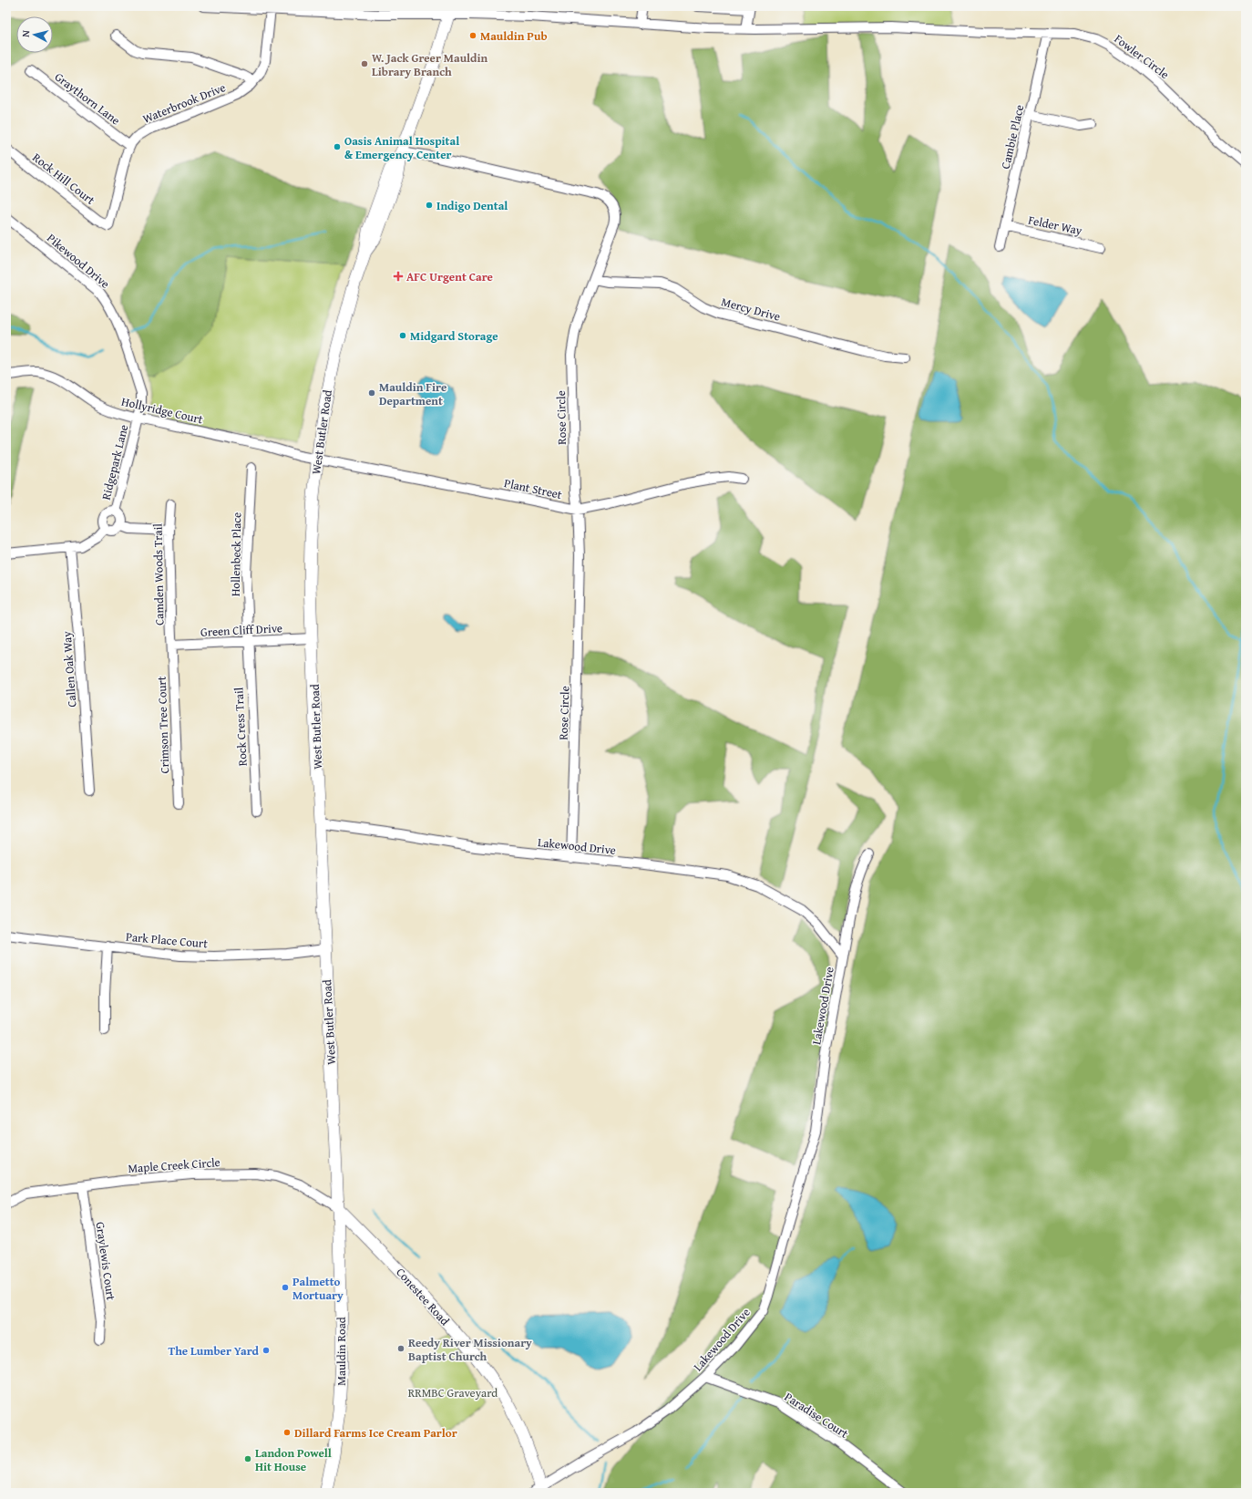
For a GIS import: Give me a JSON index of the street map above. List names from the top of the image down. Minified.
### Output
{"streets":{"main road":["West Butler Road","Conestee Road","Mauldin Road"],"street":["Fowler Circle","Graythorn Lane","Waterbrook Drive","Cambie Place","Rock Hill Court","Felder Way","Pikewood Drive","Mercy Drive","Hollyridge Court","Rose Circle","Ridgepark Lane","Plant Street","Hollenbeck Place","Camden Woods Trail","Green Cliff Drive","Callen Oak Way","Crimson Tree Court","Rock Cress Trail","Lakewood Drive","Park Place Court","Maple Creek Circle","Graylewis Court","Paradise Court"]},"crossings":[["Fowler Circle","Waterbrook Drive"],["Fowler Circle","Cambie Place"],["Fowler Circle","West Butler Road"],["Graythorn Lane","Waterbrook Drive"],["Waterbrook Drive","Rock Hill Court"],["Cambie Place","Felder Way"],["Pikewood Drive","Hollyridge Court"],["Pikewood Drive","Ridgepark Lane"],["Mercy Drive","Rose Circle"],["Hollyridge Court","West Butler Road"],["Hollyridge Court","Ridgepark Lane"],["Hollyridge Court","Plant Street"],["Rose Circle","West Butler Road"],["Rose Circle","Plant Street"],["Rose Circle","Lakewood Drive"],["West Butler Road","Plant Street"],["West Butler Road","Green Cliff Drive"],["West Butler Road","Lakewood Drive"],["West Butler Road","Park Place Court"],["West Butler Road","Maple Creek Circle"],["West Butler Road","Conestee Road"],["West Butler Road","Mauldin Road"],["Hollenbeck Place","Green Cliff Drive"],["Hollenbeck Place","Rock Cress Trail"],["Camden Woods Trail","Green Cliff Drive"],["Camden Woods Trail","Crimson Tree Court"],["Green Cliff Drive","Crimson Tree Court"],["Green Cliff Drive","Rock Cress Trail"],["Lakewood Drive","Conestee Road"],["Lakewood Drive","Paradise Court"],["Maple Creek Circle","Graylewis Court"],["Maple Creek Circle","Conestee Road"],["Maple Creek Circle","Mauldin Road"],["Conestee Road","Mauldin Road"]],"parks":["RRMBC Graveyard"],"places":{"other":["Mauldin Pub","W. Jack Greer Mauldin Library Branch","Oasis Animal Hospital & Emergency Center","Indigo Dental","Midgard Storage","Mauldin Fire Department","Palmetto Mortuary","Reedy River Missionary Baptist Church","The Lumber Yard","Dillard Farms Ice Cream Parlor","Landon Powell Hit House"],"health":["AFC Urgent Care"]},"north":"left"}
